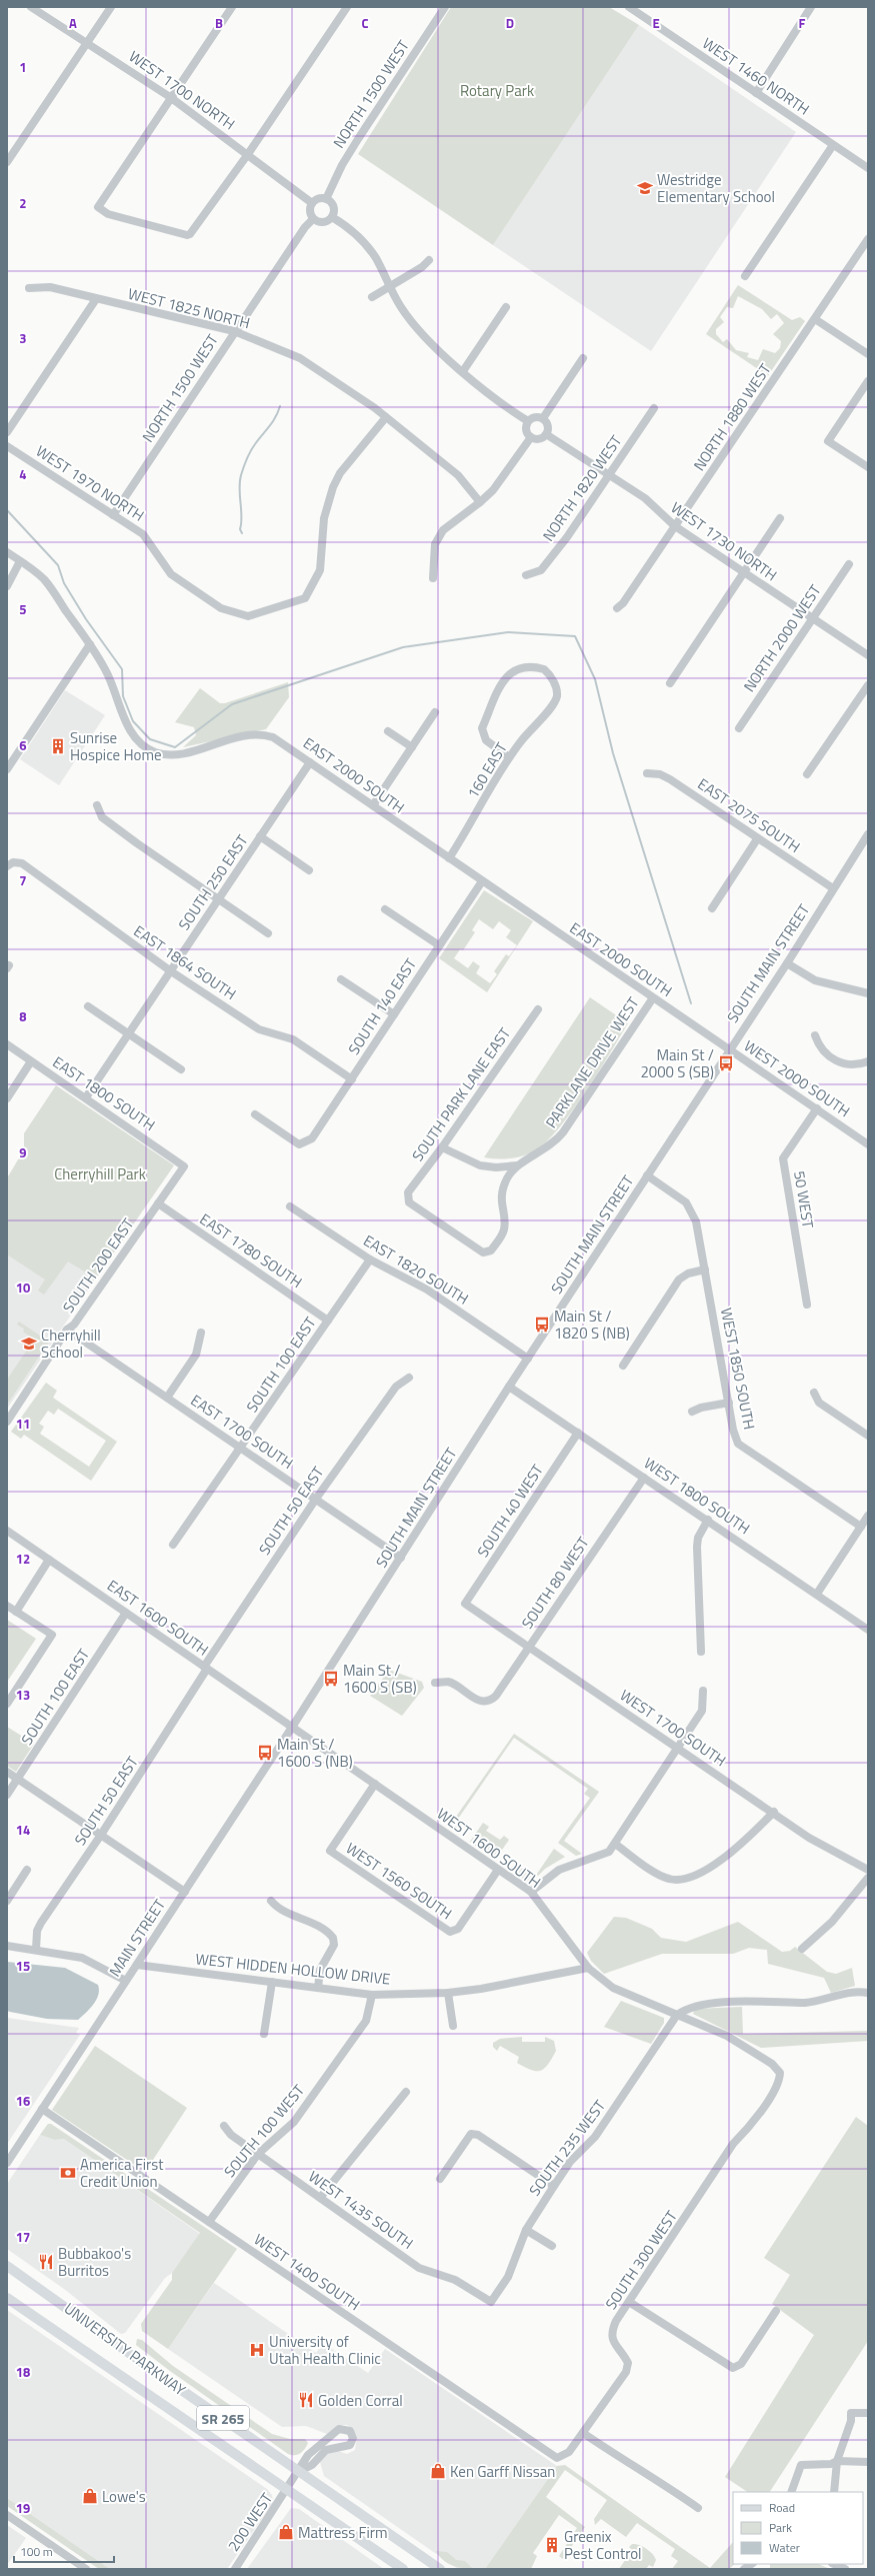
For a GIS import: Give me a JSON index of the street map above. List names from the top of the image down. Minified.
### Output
{"streets":{"main road":["UNIVERSITY PARKWAY","SR 265"],"street":["WEST 1460 NORTH","WEST 1700 NORTH","NORTH 1500 WEST","WEST 1825 NORTH","NORTH 1880 WEST","WEST 1970 NORTH","NORTH 1820 WEST","WEST 1730 NORTH","NORTH 2000 WEST","160 EAST","EAST 2000 SOUTH","EAST 2075 SOUTH","SOUTH 250 EAST","EAST 1864 SOUTH","SOUTH MAIN STREET","SOUTH 140 EAST","PARKLANE DRIVE WEST","WEST 2000 SOUTH","EAST 1800 SOUTH","SOUTH PARK LANE EAST","50 WEST","EAST 1780 SOUTH","SOUTH 200 EAST","EAST 1820 SOUTH","SOUTH 100 EAST","WEST 1850 SOUTH","EAST 1700 SOUTH","WEST 1800 SOUTH","SOUTH 50 EAST","SOUTH 40 WEST","SOUTH 80 WEST","EAST 1600 SOUTH","WEST 1700 SOUTH","WEST 1600 SOUTH","WEST 1560 SOUTH","MAIN STREET","WEST HIDDEN HOLLOW DRIVE","SOUTH 100 WEST","SOUTH 235 WEST","WEST 1435 SOUTH","SOUTH 300 WEST","WEST 1400 SOUTH","200 WEST"]},"crossings":[["WEST 1700 NORTH","NORTH 1500 WEST"],["NORTH 1500 WEST","WEST 1825 NORTH"],["NORTH 1500 WEST","WEST 1970 NORTH"],["WEST 1825 NORTH","WEST 1970 NORTH"],["NORTH 1880 WEST","WEST 1730 NORTH"],["NORTH 1820 WEST","WEST 1730 NORTH"],["WEST 1730 NORTH","NORTH 2000 WEST"],["160 EAST","EAST 2000 SOUTH"],["EAST 2000 SOUTH","SOUTH 250 EAST"],["EAST 2000 SOUTH","SOUTH MAIN STREET"],["EAST 2000 SOUTH","SOUTH 140 EAST"],["EAST 2000 SOUTH","PARKLANE DRIVE WEST"],["EAST 2000 SOUTH","WEST 2000 SOUTH"],["EAST 2075 SOUTH","SOUTH MAIN STREET"],["SOUTH 250 EAST","EAST 1864 SOUTH"],["SOUTH 250 EAST","EAST 1800 SOUTH"],["EAST 1864 SOUTH","SOUTH 140 EAST"],["SOUTH MAIN STREET","WEST 2000 SOUTH"],["SOUTH MAIN STREET","EAST 1820 SOUTH"],["SOUTH MAIN STREET","WEST 1850 SOUTH"],["SOUTH MAIN STREET","EAST 1700 SOUTH"],["SOUTH MAIN STREET","WEST 1800 SOUTH"],["SOUTH MAIN STREET","EAST 1600 SOUTH"],["SOUTH MAIN STREET","WEST 1600 SOUTH"],["SOUTH MAIN STREET","MAIN STREET"],["PARKLANE DRIVE WEST","SOUTH PARK LANE EAST"],["WEST 2000 SOUTH","50 WEST"],["EAST 1800 SOUTH","SOUTH 200 EAST"],["EAST 1780 SOUTH","SOUTH 200 EAST"],["EAST 1780 SOUTH","SOUTH 100 EAST"],["SOUTH 200 EAST","EAST 1700 SOUTH"],["EAST 1820 SOUTH","SOUTH 100 EAST"],["SOUTH 100 EAST","EAST 1700 SOUTH"],["SOUTH 100 EAST","EAST 1600 SOUTH"],["EAST 1700 SOUTH","SOUTH 50 EAST"],["WEST 1800 SOUTH","SOUTH 40 WEST"],["WEST 1800 SOUTH","SOUTH 80 WEST"],["SOUTH 50 EAST","EAST 1600 SOUTH"],["SOUTH 40 WEST","WEST 1700 SOUTH"],["SOUTH 80 WEST","WEST 1700 SOUTH"],["EAST 1600 SOUTH","WEST 1600 SOUTH"],["EAST 1600 SOUTH","MAIN STREET"],["WEST 1600 SOUTH","WEST 1560 SOUTH"],["WEST 1600 SOUTH","MAIN STREET"],["WEST 1600 SOUTH","WEST HIDDEN HOLLOW DRIVE"],["WEST 1600 SOUTH","SOUTH 235 WEST"],["WEST 1600 SOUTH","SOUTH 300 WEST"],["MAIN STREET","WEST HIDDEN HOLLOW DRIVE"],["MAIN STREET","WEST 1400 SOUTH"],["WEST HIDDEN HOLLOW DRIVE","SOUTH 100 WEST"],["SOUTH 100 WEST","WEST 1435 SOUTH"],["SOUTH 100 WEST","WEST 1400 SOUTH"],["SOUTH 235 WEST","WEST 1435 SOUTH"],["SOUTH 300 WEST","WEST 1400 SOUTH"],["UNIVERSITY PARKWAY","200 WEST"]],"parks":["Rotary Park","Cherryhill Park"],"places":{"school or university":["Westridge Elementary School","Cherryhill School"],"building":["Sunrise Hospice Home","Greenix Pest Control"],"bus stop":["Main St / 2000 S (SB)","Main St / 1820 S (NB)","Main St / 1600 S (SB)","Main St / 1600 S (NB)"],"bank":["America First Credit Union"],"restaurant":["Bubbakoo's Burritos","Golden Corral"],"hospital":["University of Utah Health Clinic"],"shop":["Ken Garff Nissan","Lowe's","Mattress Firm"]},"legend":["Road","Park","Water"],"scale_bar":"100 m","grid":{"columns":["A","B","C","D","E","F"],"rows":["1","2","3","4","5","6","7","8","9","10","11","12","13","14","15","16","17","18","19"]}}
